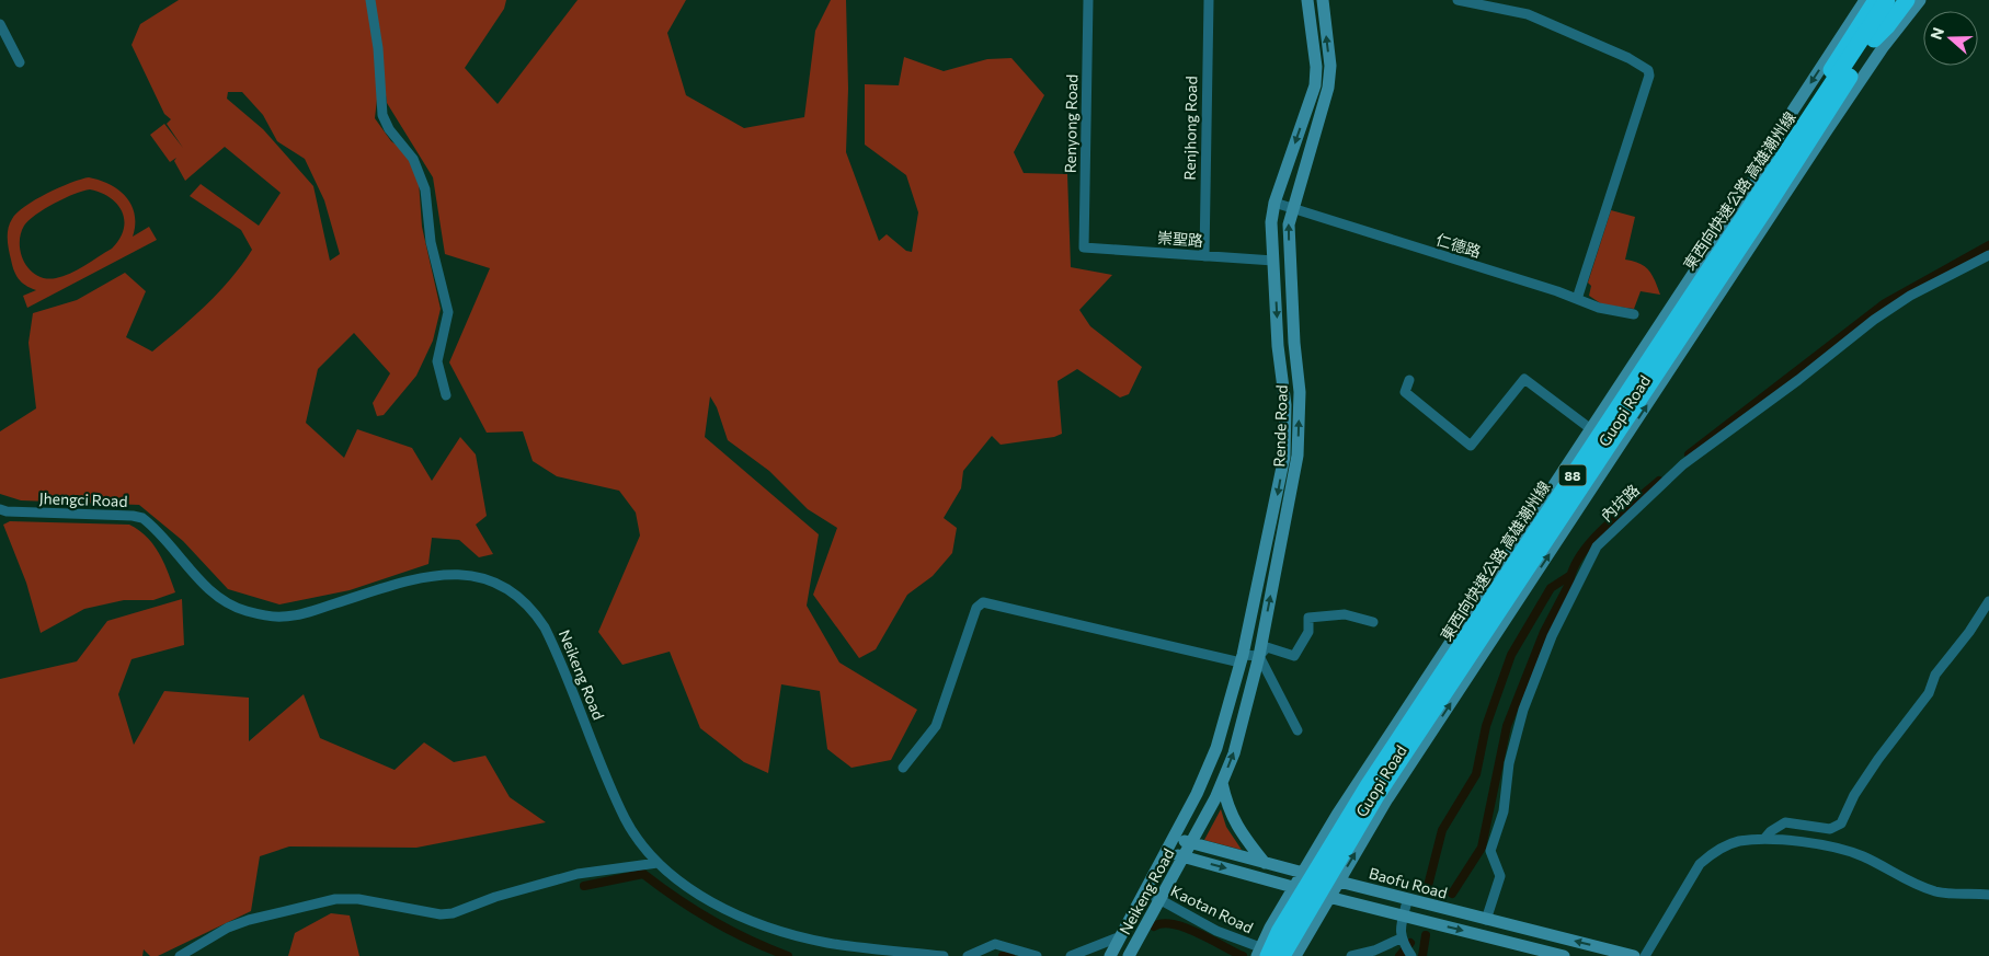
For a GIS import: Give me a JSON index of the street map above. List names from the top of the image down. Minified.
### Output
{"streets":{"highway":["東西向快速公路 高雄潮州線","88"],"street":["Renyong Road","Renjhong Road","崇聖路","仁德路","Guopi Road","Rende Road","Jhengci Road","內坑路","Neikeng Road","Baofu Road","Kaotan Road"]},"crossings":[["Renyong Road","崇聖路"],["Renjhong Road","崇聖路"],["東西向快速公路 高雄潮州線","Guopi Road"],["東西向快速公路 高雄潮州線","Kaotan Road"],["崇聖路","Rende Road"],["仁德路","Rende Road"],["Guopi Road","Baofu Road"],["Guopi Road","Kaotan Road"],["Rende Road","Neikeng Road"],["Rende Road","Baofu Road"],["Jhengci Road","Neikeng Road"],["內坑路","Baofu Road"],["Neikeng Road","Baofu Road"],["Neikeng Road","Kaotan Road"]],"north":"left"}
